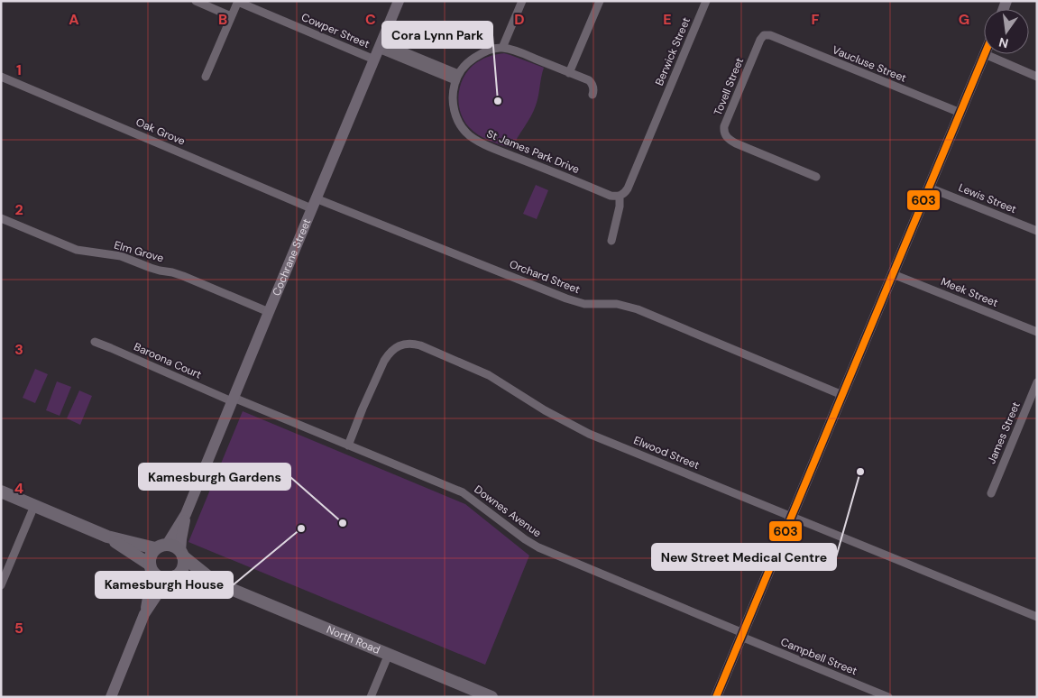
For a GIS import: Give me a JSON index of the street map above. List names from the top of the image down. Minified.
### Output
{"streets":{"main road":["North Road"],"street":["Cowper Street","Berwick Street","Vaucluse Street","Tovell Street","Oak Grove","St James Park Drive","Lewis Street","Elm Grove","Cochrane Street","Orchard Street","Meek Street","Baroona Court","James Street","Elwood Street","Downes Avenue","Campbell Street"]},"crossings":[["Cowper Street","Cochrane Street"],["Berwick Street","St James Park Drive"],["Vaucluse Street","Tovell Street"],["Oak Grove","Cochrane Street"],["Oak Grove","Orchard Street"],["Elm Grove","Cochrane Street"],["Cochrane Street","Orchard Street"],["Cochrane Street","Baroona Court"],["Cochrane Street","Downes Avenue"],["Cochrane Street","North Road"],["Baroona Court","Downes Avenue"],["Elwood Street","Downes Avenue"],["Downes Avenue","Campbell Street"]],"places":["Cora Lynn Park","New Street Medical Centre","Kamesburgh Gardens","Kamesburgh House"],"lines":["transit line 603"],"north":"bottom","grid":{"columns":["A","B","C","D","E","F","G"],"rows":["1","2","3","4","5"]}}
